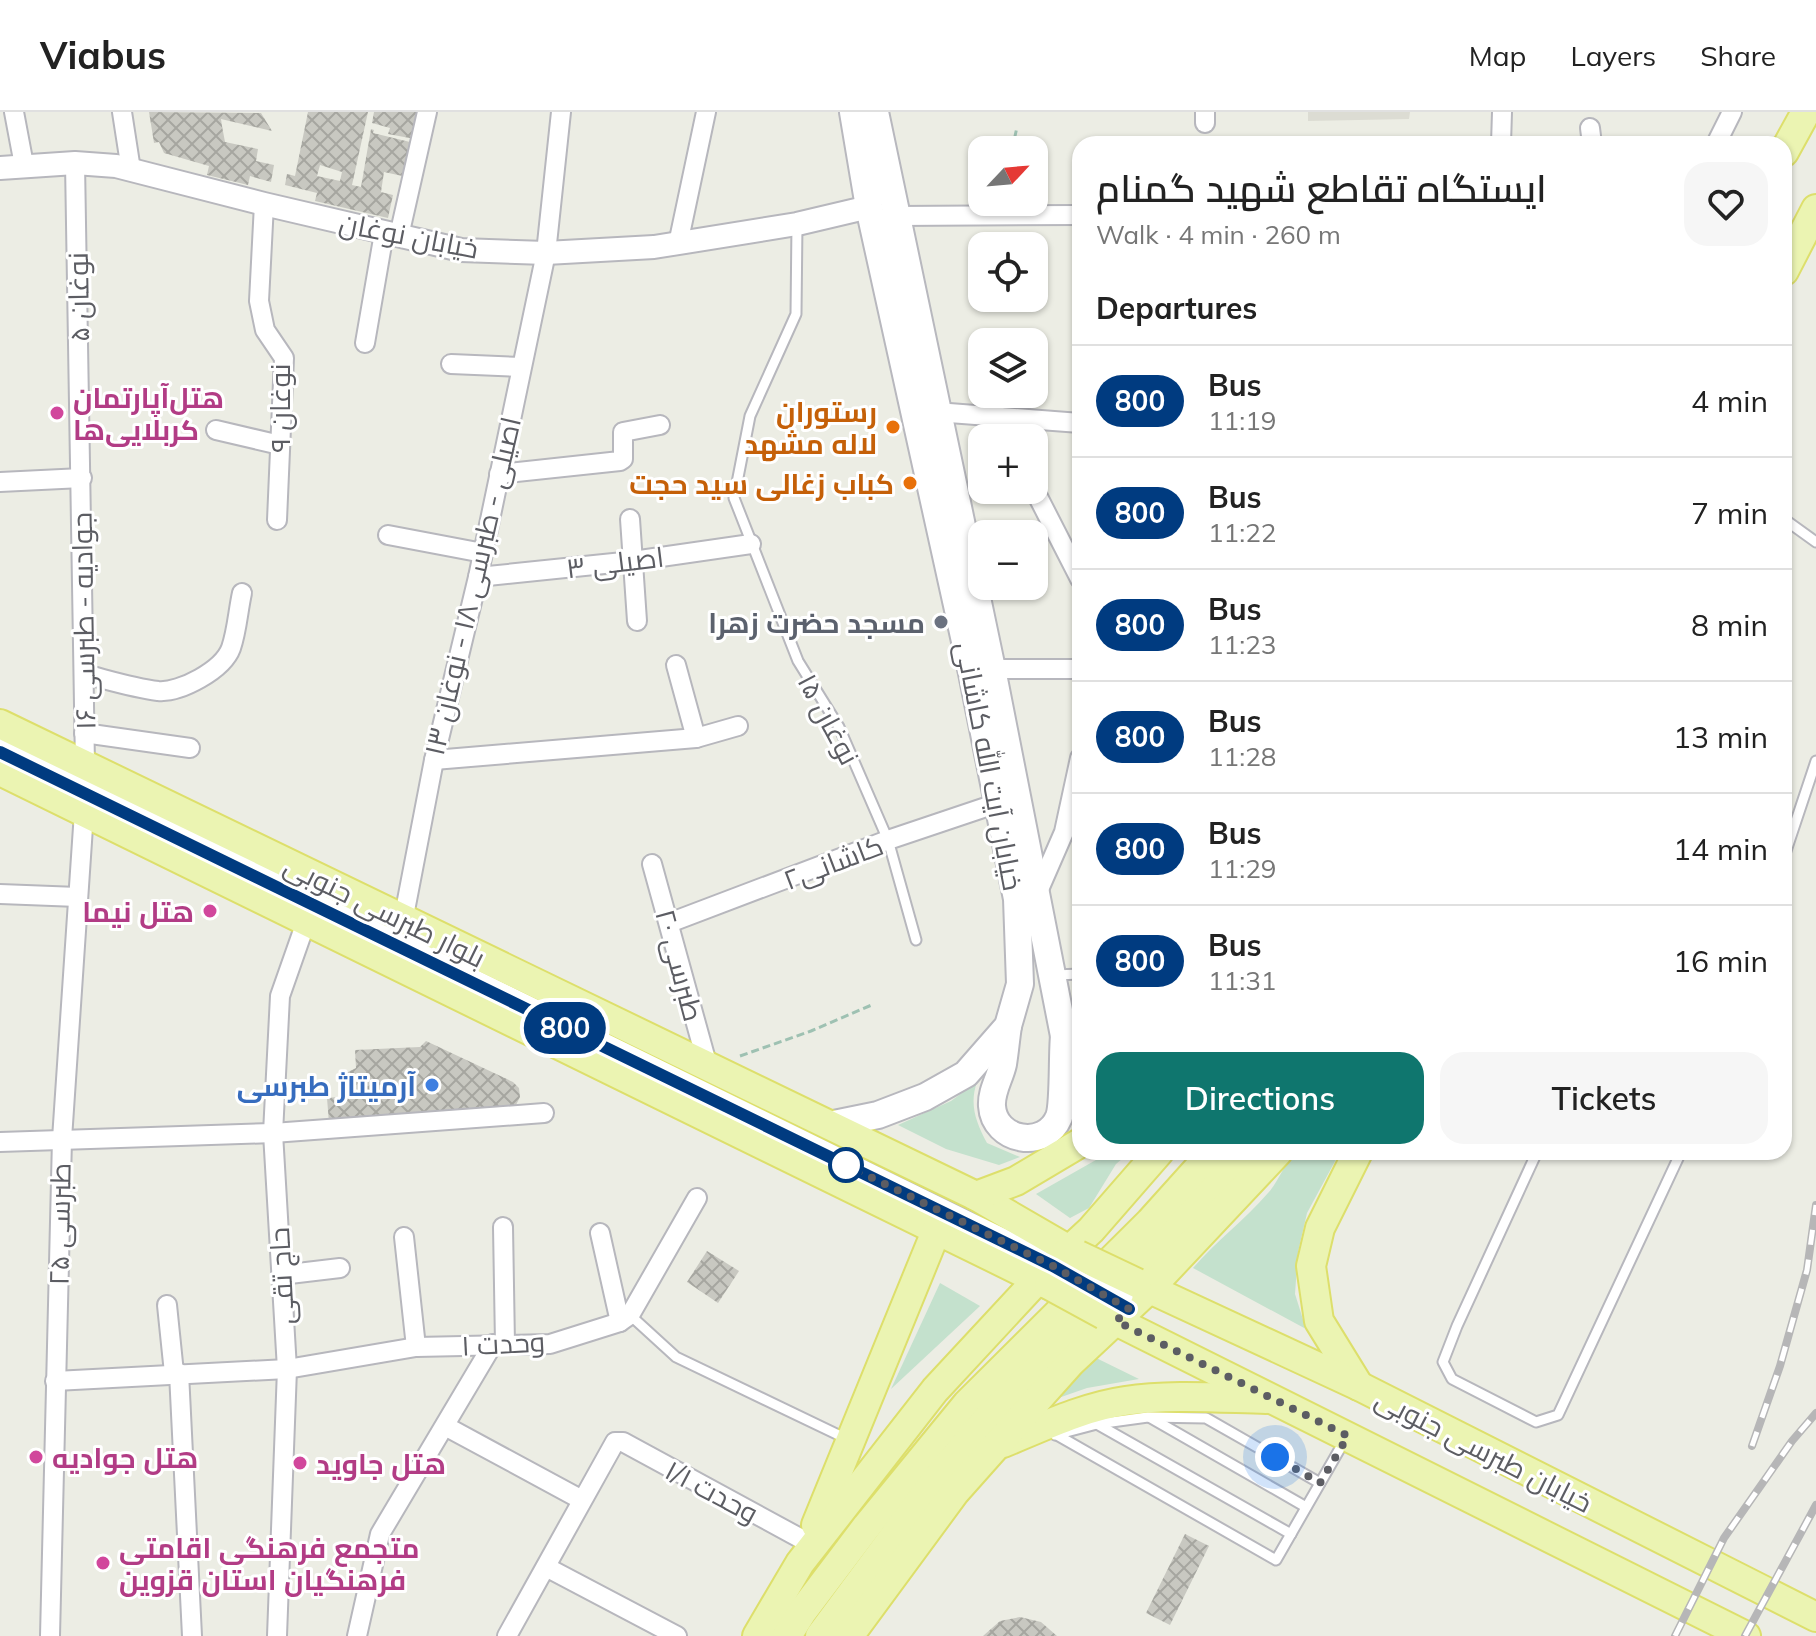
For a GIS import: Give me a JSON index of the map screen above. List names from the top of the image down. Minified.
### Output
{"streets":{"main road":["خیابان آیت الله کاشانی","بلوار طبرسی جنوبی","خیابان طبرسی جنوبی"],"street":["خیابان نوغان","نوغان ۵","نوغان ۹","اصیلی ۳","اصیلی - طبرسی ۱۸ - نوغان ۱۳","جوادیه - طبرسی ۱۶","کاشانی۲","طبرسی ۲۰","طبرسی ۲۵","حاج تقی","وحدت ۱","وحدت ۱/۱"],"lane":["نوغان ۱۵"]},"crossings":[["خیابان نوغان","نوغان ۵"],["خیابان نوغان","نوغان ۹"],["خیابان نوغان","اصیلی - طبرسی ۱۸ - نوغان ۱۳"],["خیابان نوغان","نوغان ۱۵"],["خیابان نوغان","خیابان آیت الله کاشانی"],["نوغان ۵","جوادیه - طبرسی ۱۶"],["اصیلی ۳","اصیلی - طبرسی ۱۸ - نوغان ۱۳"],["اصیلی ۳","نوغان ۱۵"],["اصیلی - طبرسی ۱۸ - نوغان ۱۳","بلوار طبرسی جنوبی"],["جوادیه - طبرسی ۱۶","بلوار طبرسی جنوبی"],["نوغان ۱۵","کاشانی۲"],["خیابان آیت الله کاشانی","کاشانی۲"],["خیابان آیت الله کاشانی","بلوار طبرسی جنوبی"],["کاشانی۲","طبرسی ۲۰"],["بلوار طبرسی جنوبی","طبرسی ۲۰"],["بلوار طبرسی جنوبی","طبرسی ۲۵"],["بلوار طبرسی جنوبی","حاج تقی"],["طبرسی ۲۵","وحدت ۱"],["حاج تقی","وحدت ۱"]],"places":["هتل‌آپارتمان کربلایی‌ها","رستوران لاله مشهد","کباب زغالی سید حجت","مسجد حضرت زهرا","هتل نیما","آرمیتاژ طبرسی","هتل جوادیه","هتل جاوید","متجمع فرهنگی اقامتی فرهنگیان استان قزوین"],"lines":["bus line 800"],"north":"top right","page":{"header":"Viabus","nav":["Map","Layers","Share"],"on_map":"800","map_buttons":["+","−"],"heading":[["ایستگاه تقاطع شهید گمنام","Walk · 4 min · 260 m"],"Departures"],"list":[{"mark":"800","name":"Bus","note":"11:19","value":"4 min"},{"mark":"800","name":"Bus","note":"11:22","value":"7 min"},{"mark":"800","name":"Bus","note":"11:23","value":"8 min"},{"mark":"800","name":"Bus","note":"11:28","value":"13 min"},{"mark":"800","name":"Bus","note":"11:29","value":"14 min"},{"mark":"800","name":"Bus","note":"11:31","value":"16 min"}],"buttons":["Directions","Tickets"]}}
